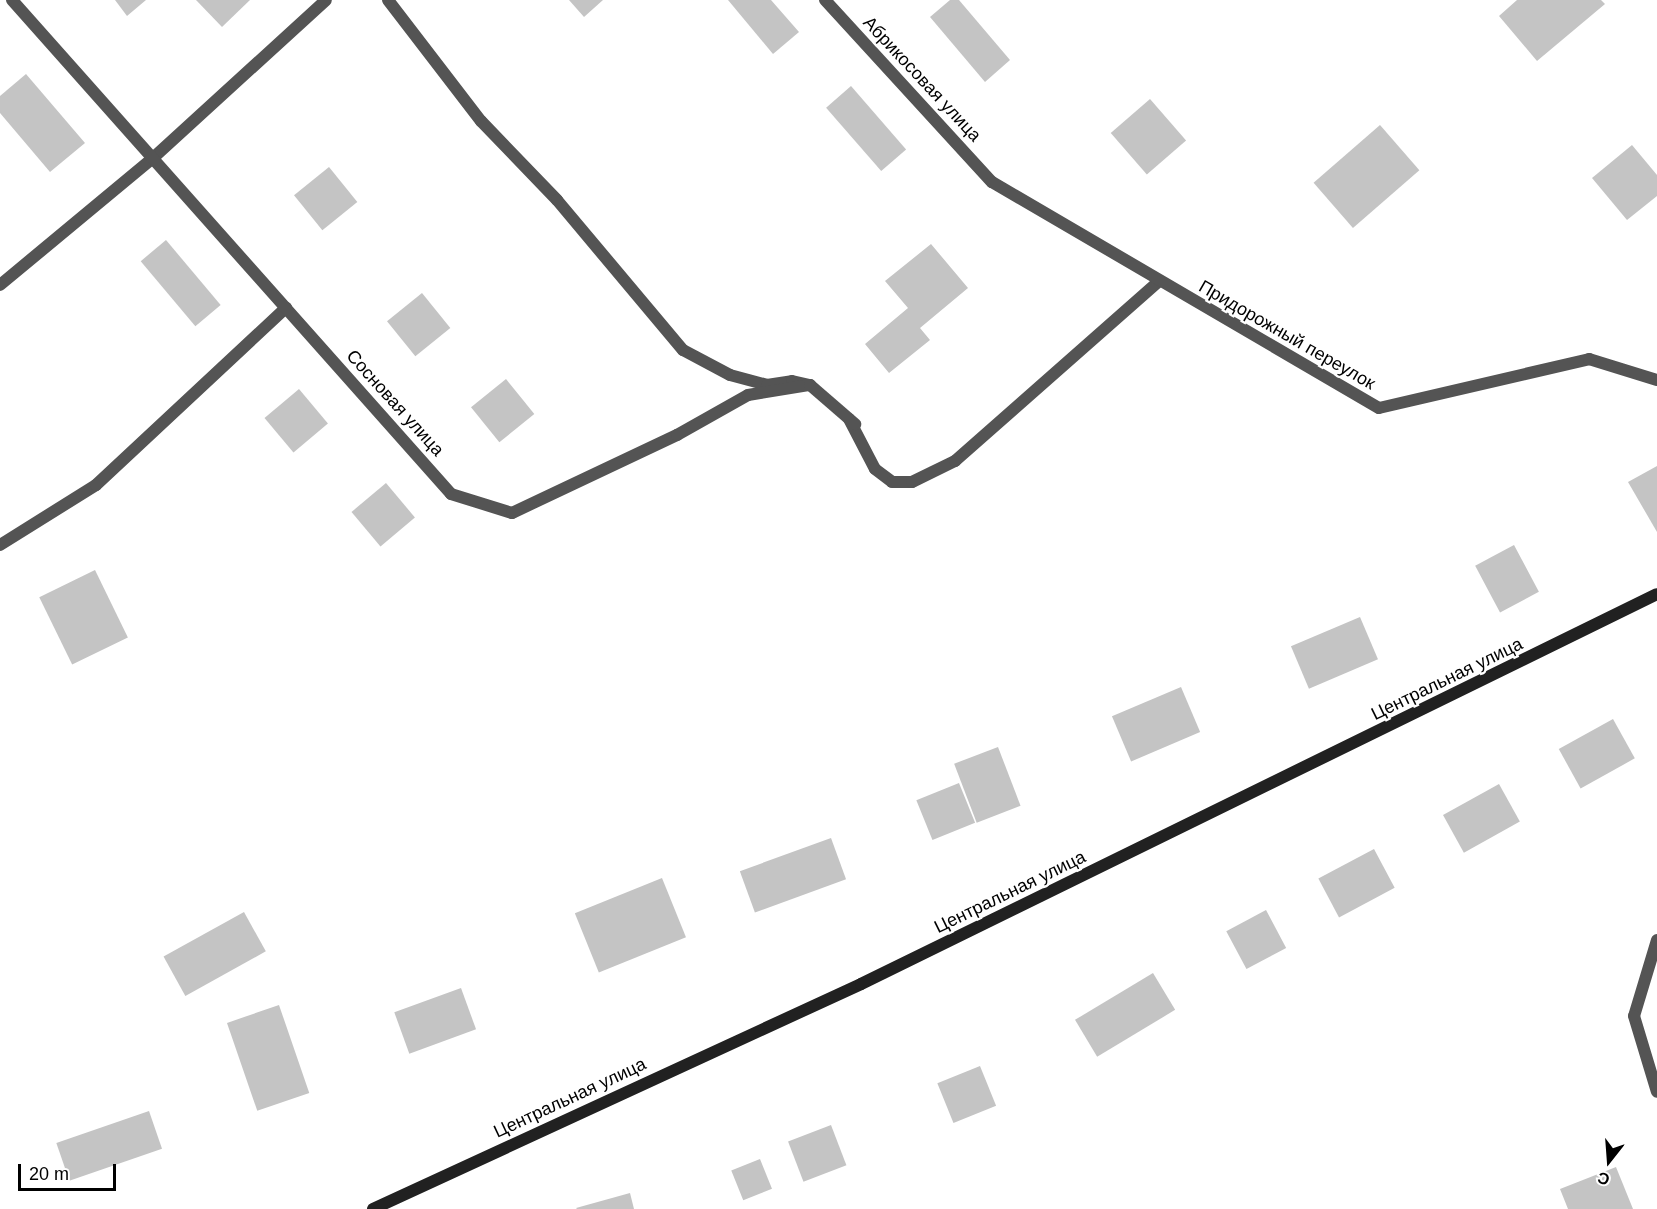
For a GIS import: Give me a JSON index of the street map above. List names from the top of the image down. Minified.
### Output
{"streets":{"street":["Абрикосовая улица","Придорожный переулок","Сосновая улица","Центральная улица"]},"crossings":[["Абрикосовая улица","Придорожный переулок"]],"scale_bar":"20 m","north":"bottom"}
